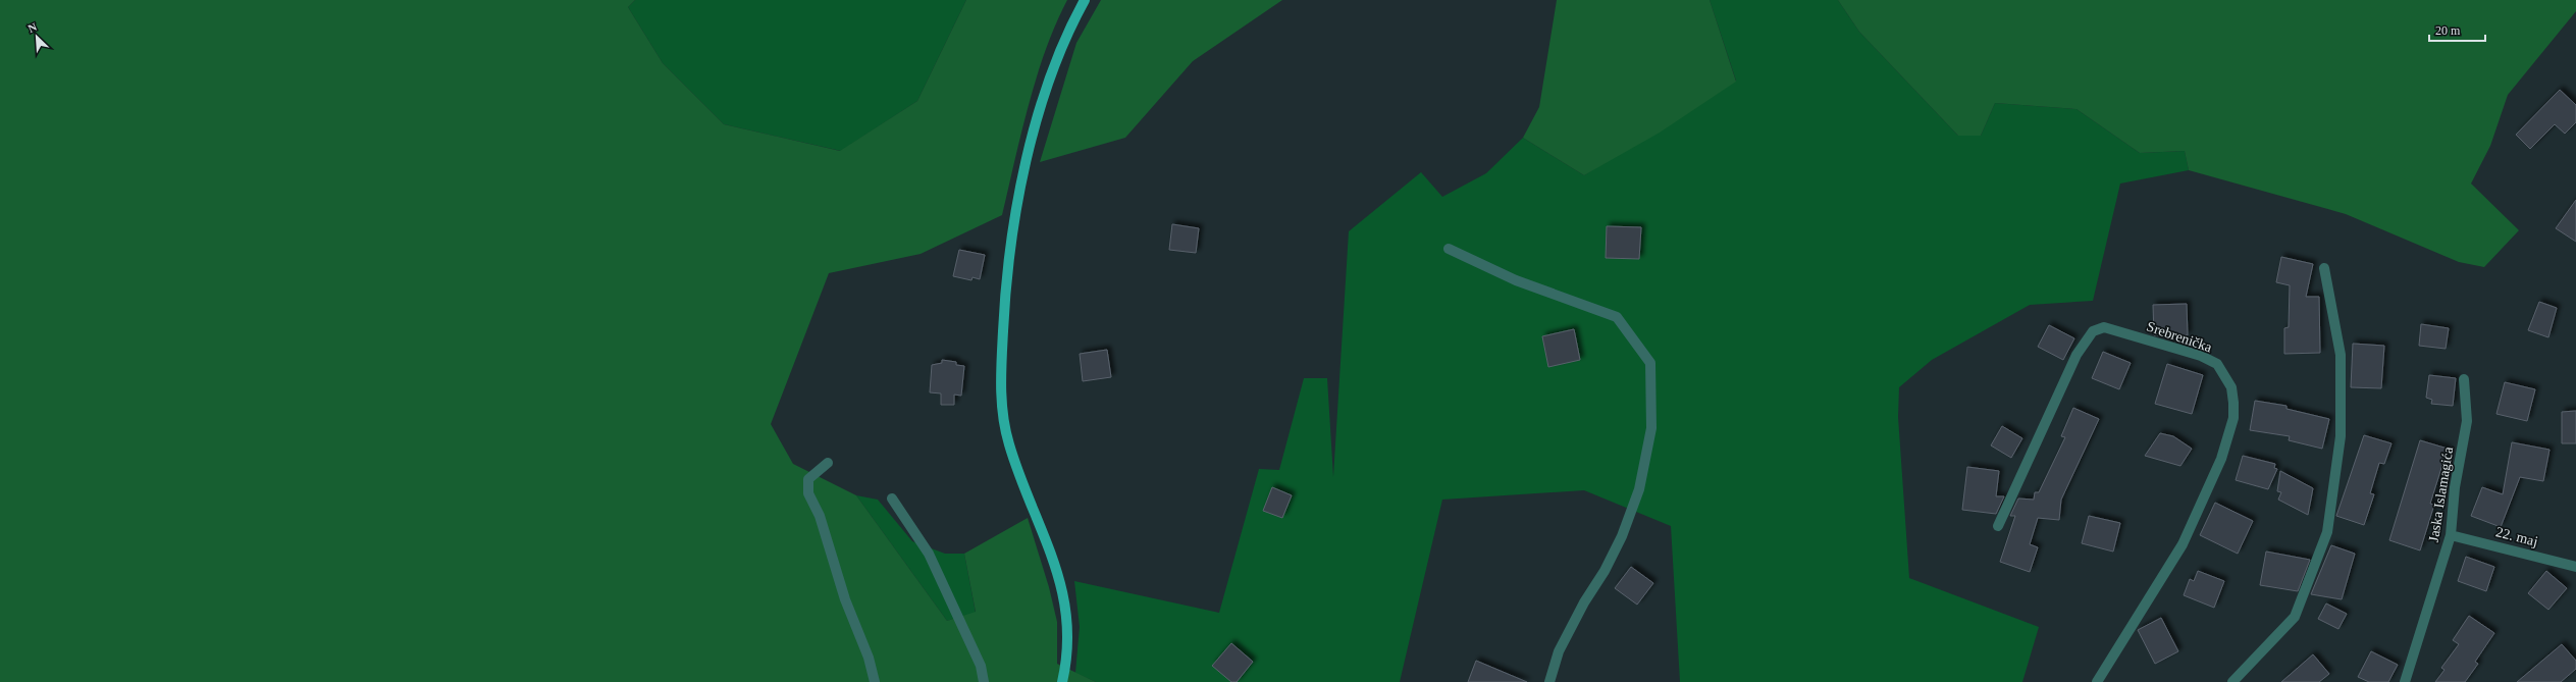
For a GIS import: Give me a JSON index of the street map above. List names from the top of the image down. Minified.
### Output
{"streets":{"street":["Srebrenička","Jaska Islamagića","22. maj"]},"crossings":[["Jaska Islamagića","22. maj"]],"scale_bar":"20 m","north":"top left"}
